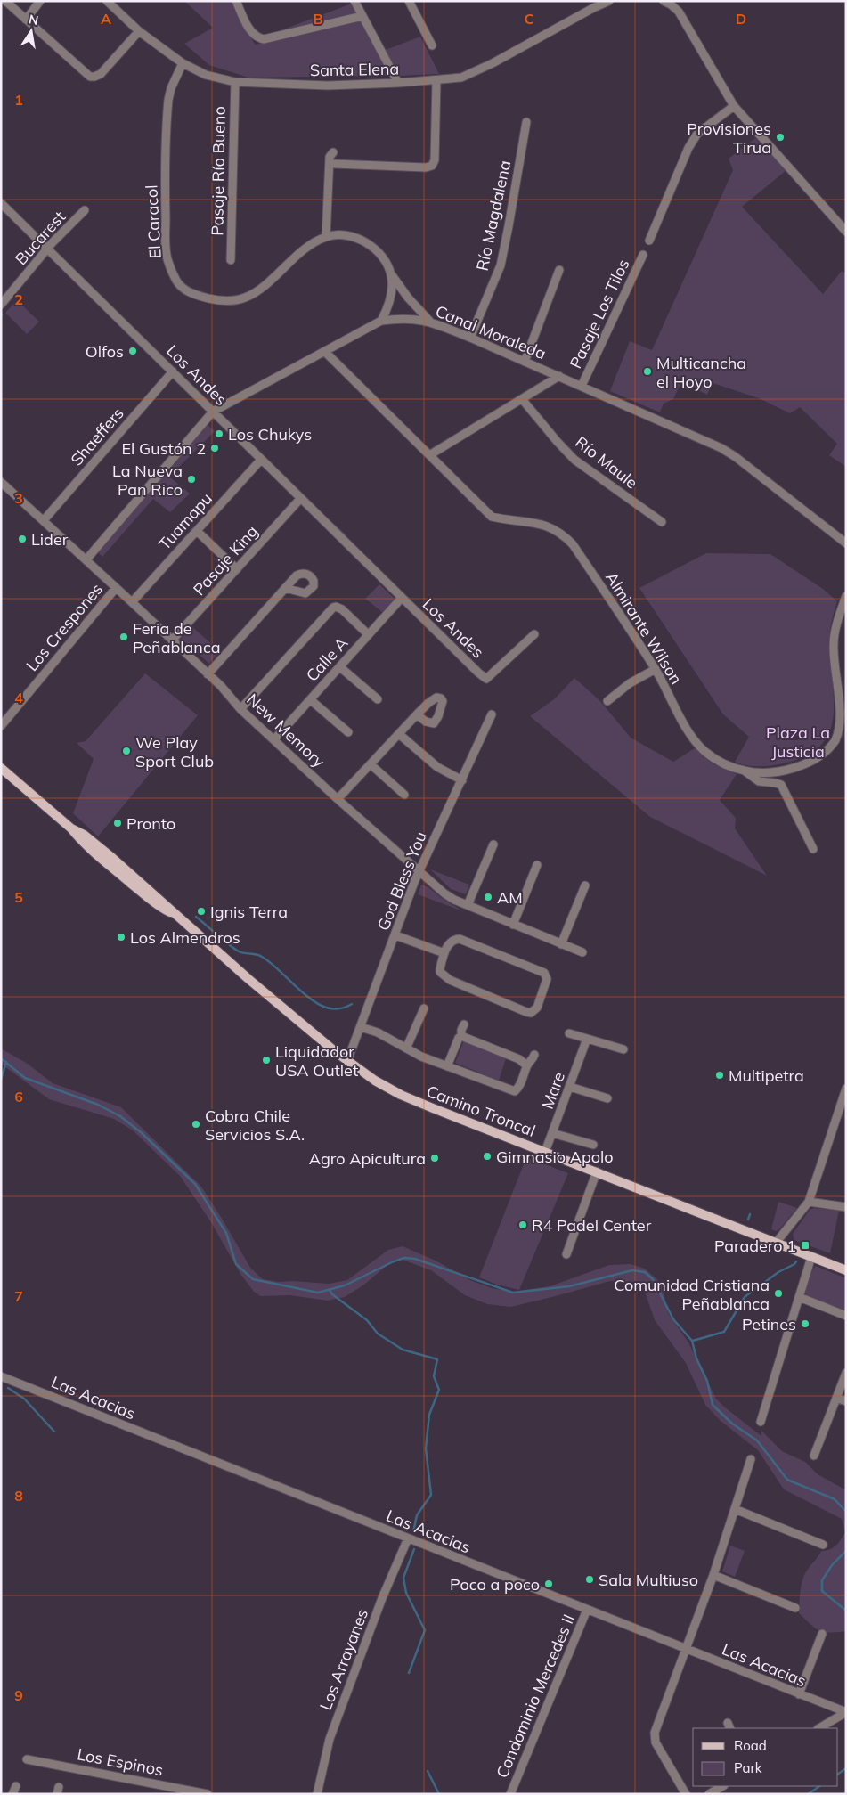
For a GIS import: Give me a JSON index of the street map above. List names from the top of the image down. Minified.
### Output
{"streets":{"main road":["Camino Troncal"],"street":["Santa Elena","Pasaje Río Bueno","Río Magdalena","El Caracol","Bucarest","Pasaje Los Tilos","Canal Moraleda","Los Andes","Shaeffers","Río Maule","Tuamapu","Pasaje King","Los Crespones","Almirante Wilson","Calle A","New Memory","God Bless You","Mare","Las Acacias","Los Arrayanes","Condominio Mercedes II","Los Espinos"]},"crossings":[["Santa Elena","Pasaje Río Bueno"],["Santa Elena","El Caracol"],["Río Magdalena","Canal Moraleda"],["El Caracol","Canal Moraleda"],["Bucarest","Los Andes"],["Pasaje Los Tilos","Canal Moraleda"],["Canal Moraleda","Los Andes"],["Canal Moraleda","Almirante Wilson"],["Canal Moraleda","New Memory"],["Los Andes","Shaeffers"],["Los Andes","Tuamapu"],["Los Andes","Pasaje King"],["Los Andes","Calle A"],["Shaeffers","New Memory"],["Tuamapu","New Memory"],["Pasaje King","New Memory"],["Los Crespones","New Memory"],["Calle A","New Memory"],["New Memory","God Bless You"],["God Bless You","Camino Troncal"],["Mare","Camino Troncal"],["Las Acacias","Los Arrayanes"],["Las Acacias","Condominio Mercedes II"]],"parks":["Plaza La Justicia"],"places":{"other":["Provisiones Tirua","Olfos","Multicancha el Hoyo","Los Chukys","El Gustón 2","La Nueva Pan Rico","Lider","Feria de Peñablanca","We Play Sport Club","Pronto","AM","Ignis Terra","Los Almendros","Liquidador USA Outlet","Multipetra","Cobra Chile Servicios S.A.","Gimnasio Apolo","Agro Apicultura","R4 Padel Center","Comunidad Cristiana Peñablanca","Petines","Sala Multiuso","Poco a poco"],"transit":["Paradero 1"]},"legend":["Road","Park"],"north":"top","grid":{"columns":["A","B","C","D"],"rows":["1","2","3","4","5","6","7","8","9"]}}
